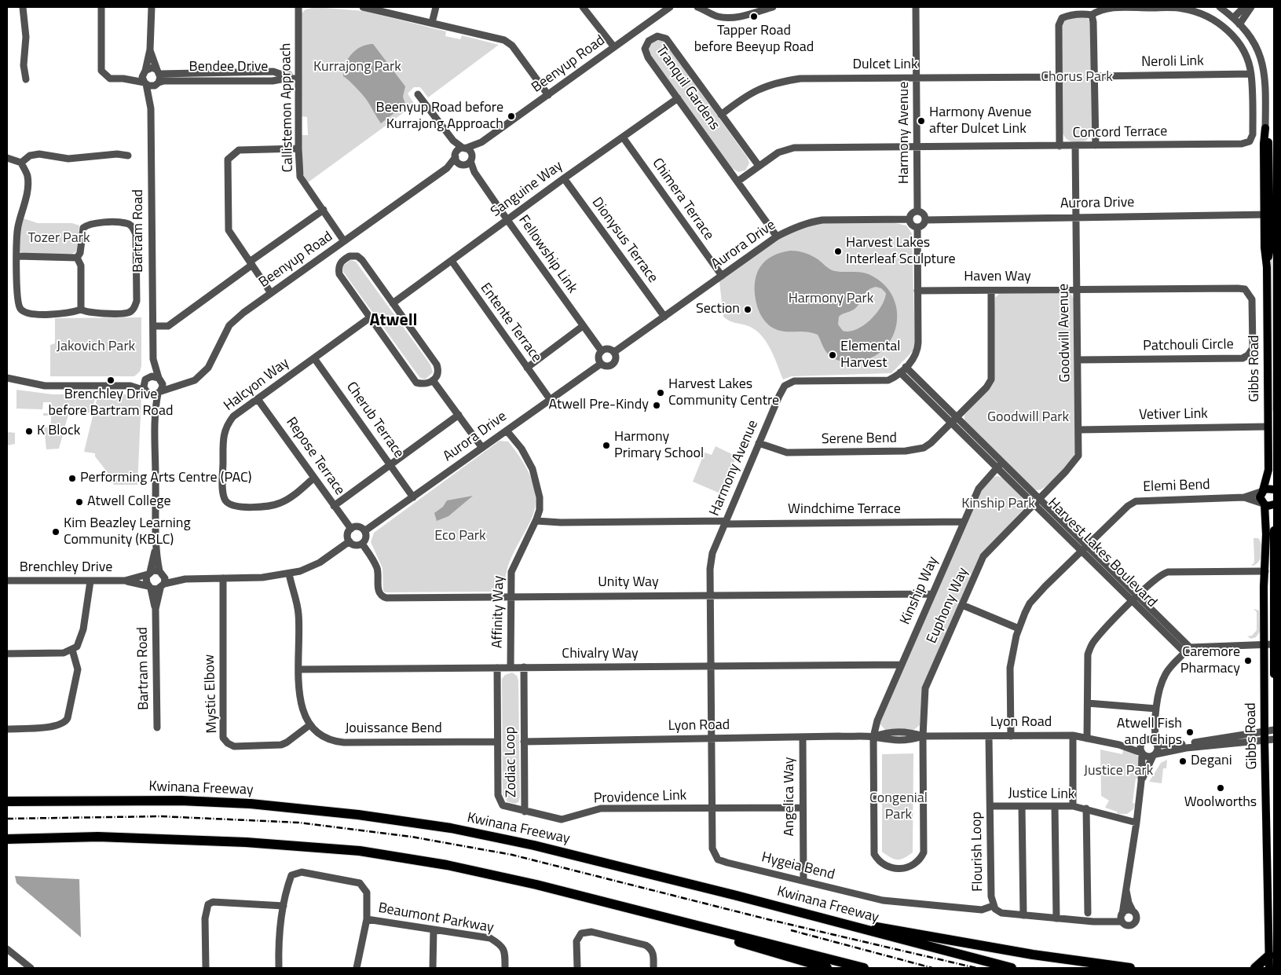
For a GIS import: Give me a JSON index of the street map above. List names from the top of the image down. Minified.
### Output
{"streets":{"highway":["Kwinana Freeway"],"main road":["Gibbs Road"],"street":["Neroli Link","Beenyup Road","Dulcet Link","Bendee Drive","Tranquil Gardens","Callistemon Approach","Harmony Avenue","Concord Terrace","Sanguine Way","Chimera Terrace","Aurora Drive","Bartram Road","Dionysus Terrace","Fellowship Link","Haven Way","Entente Terrace","Goodwill Avenue","Patchouli Circle","Halcyon Way","Vetiver Link","Cherub Terrace","Serene Bend","Repose Terrace","Elemi Bend","Windchime Terrace","Harvest Lakes Boulevard","Brenchley Drive","Unity Way","Kinship Way","Euphony Way","Affinity Way","Chivalry Way","Mystic Elbow","Lyon Road","Jouissance Bend","Zodiac Loop","Justice Link","Angelica Way","Providence Link","Flourish Loop","Hygeia Bend","Beaumont Parkway"]},"crossings":[["Neroli Link","Concord Terrace"],["Beenyup Road","Callistemon Approach"],["Beenyup Road","Bartram Road"],["Beenyup Road","Fellowship Link"],["Dulcet Link","Tranquil Gardens"],["Dulcet Link","Harmony Avenue"],["Bendee Drive","Callistemon Approach"],["Bendee Drive","Bartram Road"],["Tranquil Gardens","Concord Terrace"],["Tranquil Gardens","Sanguine Way"],["Tranquil Gardens","Aurora Drive"],["Harmony Avenue","Concord Terrace"],["Harmony Avenue","Aurora Drive"],["Harmony Avenue","Haven Way"],["Harmony Avenue","Serene Bend"],["Harmony Avenue","Windchime Terrace"],["Harmony Avenue","Harvest Lakes Boulevard"],["Harmony Avenue","Unity Way"],["Harmony Avenue","Chivalry Way"],["Harmony Avenue","Lyon Road"],["Harmony Avenue","Hygeia Bend"],["Concord Terrace","Goodwill Avenue"],["Sanguine Way","Chimera Terrace"],["Sanguine Way","Dionysus Terrace"],["Sanguine Way","Fellowship Link"],["Sanguine Way","Entente Terrace"],["Chimera Terrace","Aurora Drive"],["Aurora Drive","Dionysus Terrace"],["Aurora Drive","Fellowship Link"],["Aurora Drive","Entente Terrace"],["Aurora Drive","Goodwill Avenue"],["Aurora Drive","Gibbs Road"],["Aurora Drive","Cherub Terrace"],["Aurora Drive","Repose Terrace"],["Aurora Drive","Unity Way"],["Aurora Drive","Affinity Way"],["Bartram Road","Brenchley Drive"],["Haven Way","Goodwill Avenue"],["Haven Way","Patchouli Circle"],["Haven Way","Serene Bend"],["Goodwill Avenue","Patchouli Circle"],["Goodwill Avenue","Vetiver Link"],["Goodwill Avenue","Harvest Lakes Boulevard"],["Goodwill Avenue","Euphony Way"],["Gibbs Road","Vetiver Link"],["Gibbs Road","Elemi Bend"],["Halcyon Way","Cherub Terrace"],["Halcyon Way","Repose Terrace"],["Serene Bend","Harvest Lakes Boulevard"],["Repose Terrace","Unity Way"],["Elemi Bend","Harvest Lakes Boulevard"],["Elemi Bend","Lyon Road"],["Windchime Terrace","Kinship Way"],["Windchime Terrace","Affinity Way"],["Harvest Lakes Boulevard","Kinship Way"],["Harvest Lakes Boulevard","Euphony Way"],["Unity Way","Kinship Way"],["Unity Way","Affinity Way"],["Kinship Way","Euphony Way"],["Kinship Way","Chivalry Way"],["Kinship Way","Lyon Road"],["Euphony Way","Lyon Road"],["Affinity Way","Chivalry Way"],["Chivalry Way","Jouissance Bend"],["Chivalry Way","Zodiac Loop"],["Mystic Elbow","Jouissance Bend"],["Lyon Road","Zodiac Loop"],["Lyon Road","Angelica Way"],["Lyon Road","Flourish Loop"],["Lyon Road","Hygeia Bend"],["Jouissance Bend","Zodiac Loop"],["Zodiac Loop","Providence Link"],["Justice Link","Flourish Loop"],["Angelica Way","Providence Link"],["Angelica Way","Hygeia Bend"],["Providence Link","Hygeia Bend"],["Flourish Loop","Hygeia Bend"]],"districts":["Atwell"],"parks":["Kurrajong Park","Chorus Park","Tozer Park","Harmony Park","Jakovich Park","Goodwill Park","Kinship Park","Eco Park","Justice Park","Congenial Park"],"places":["Tapper Road before Beeyup Road","Beenyup Road before Kurrajong Approach","Harmony Avenue after Dulcet Link","Harvest Lakes Interleaf Sculpture","Section","Elemental Harvest","Brenchley Drive before Bartram Road","Harvest Lakes Community Centre","Atwell Pre-Kindy","K Block","Harmony Primary School","Performing Arts Centre (PAC)","Atwell College","Kim Beazley Learning Community (KBLC)","Caremore Pharmacy","Atwell Fish and Chips","Degani","Woolworths"]}
